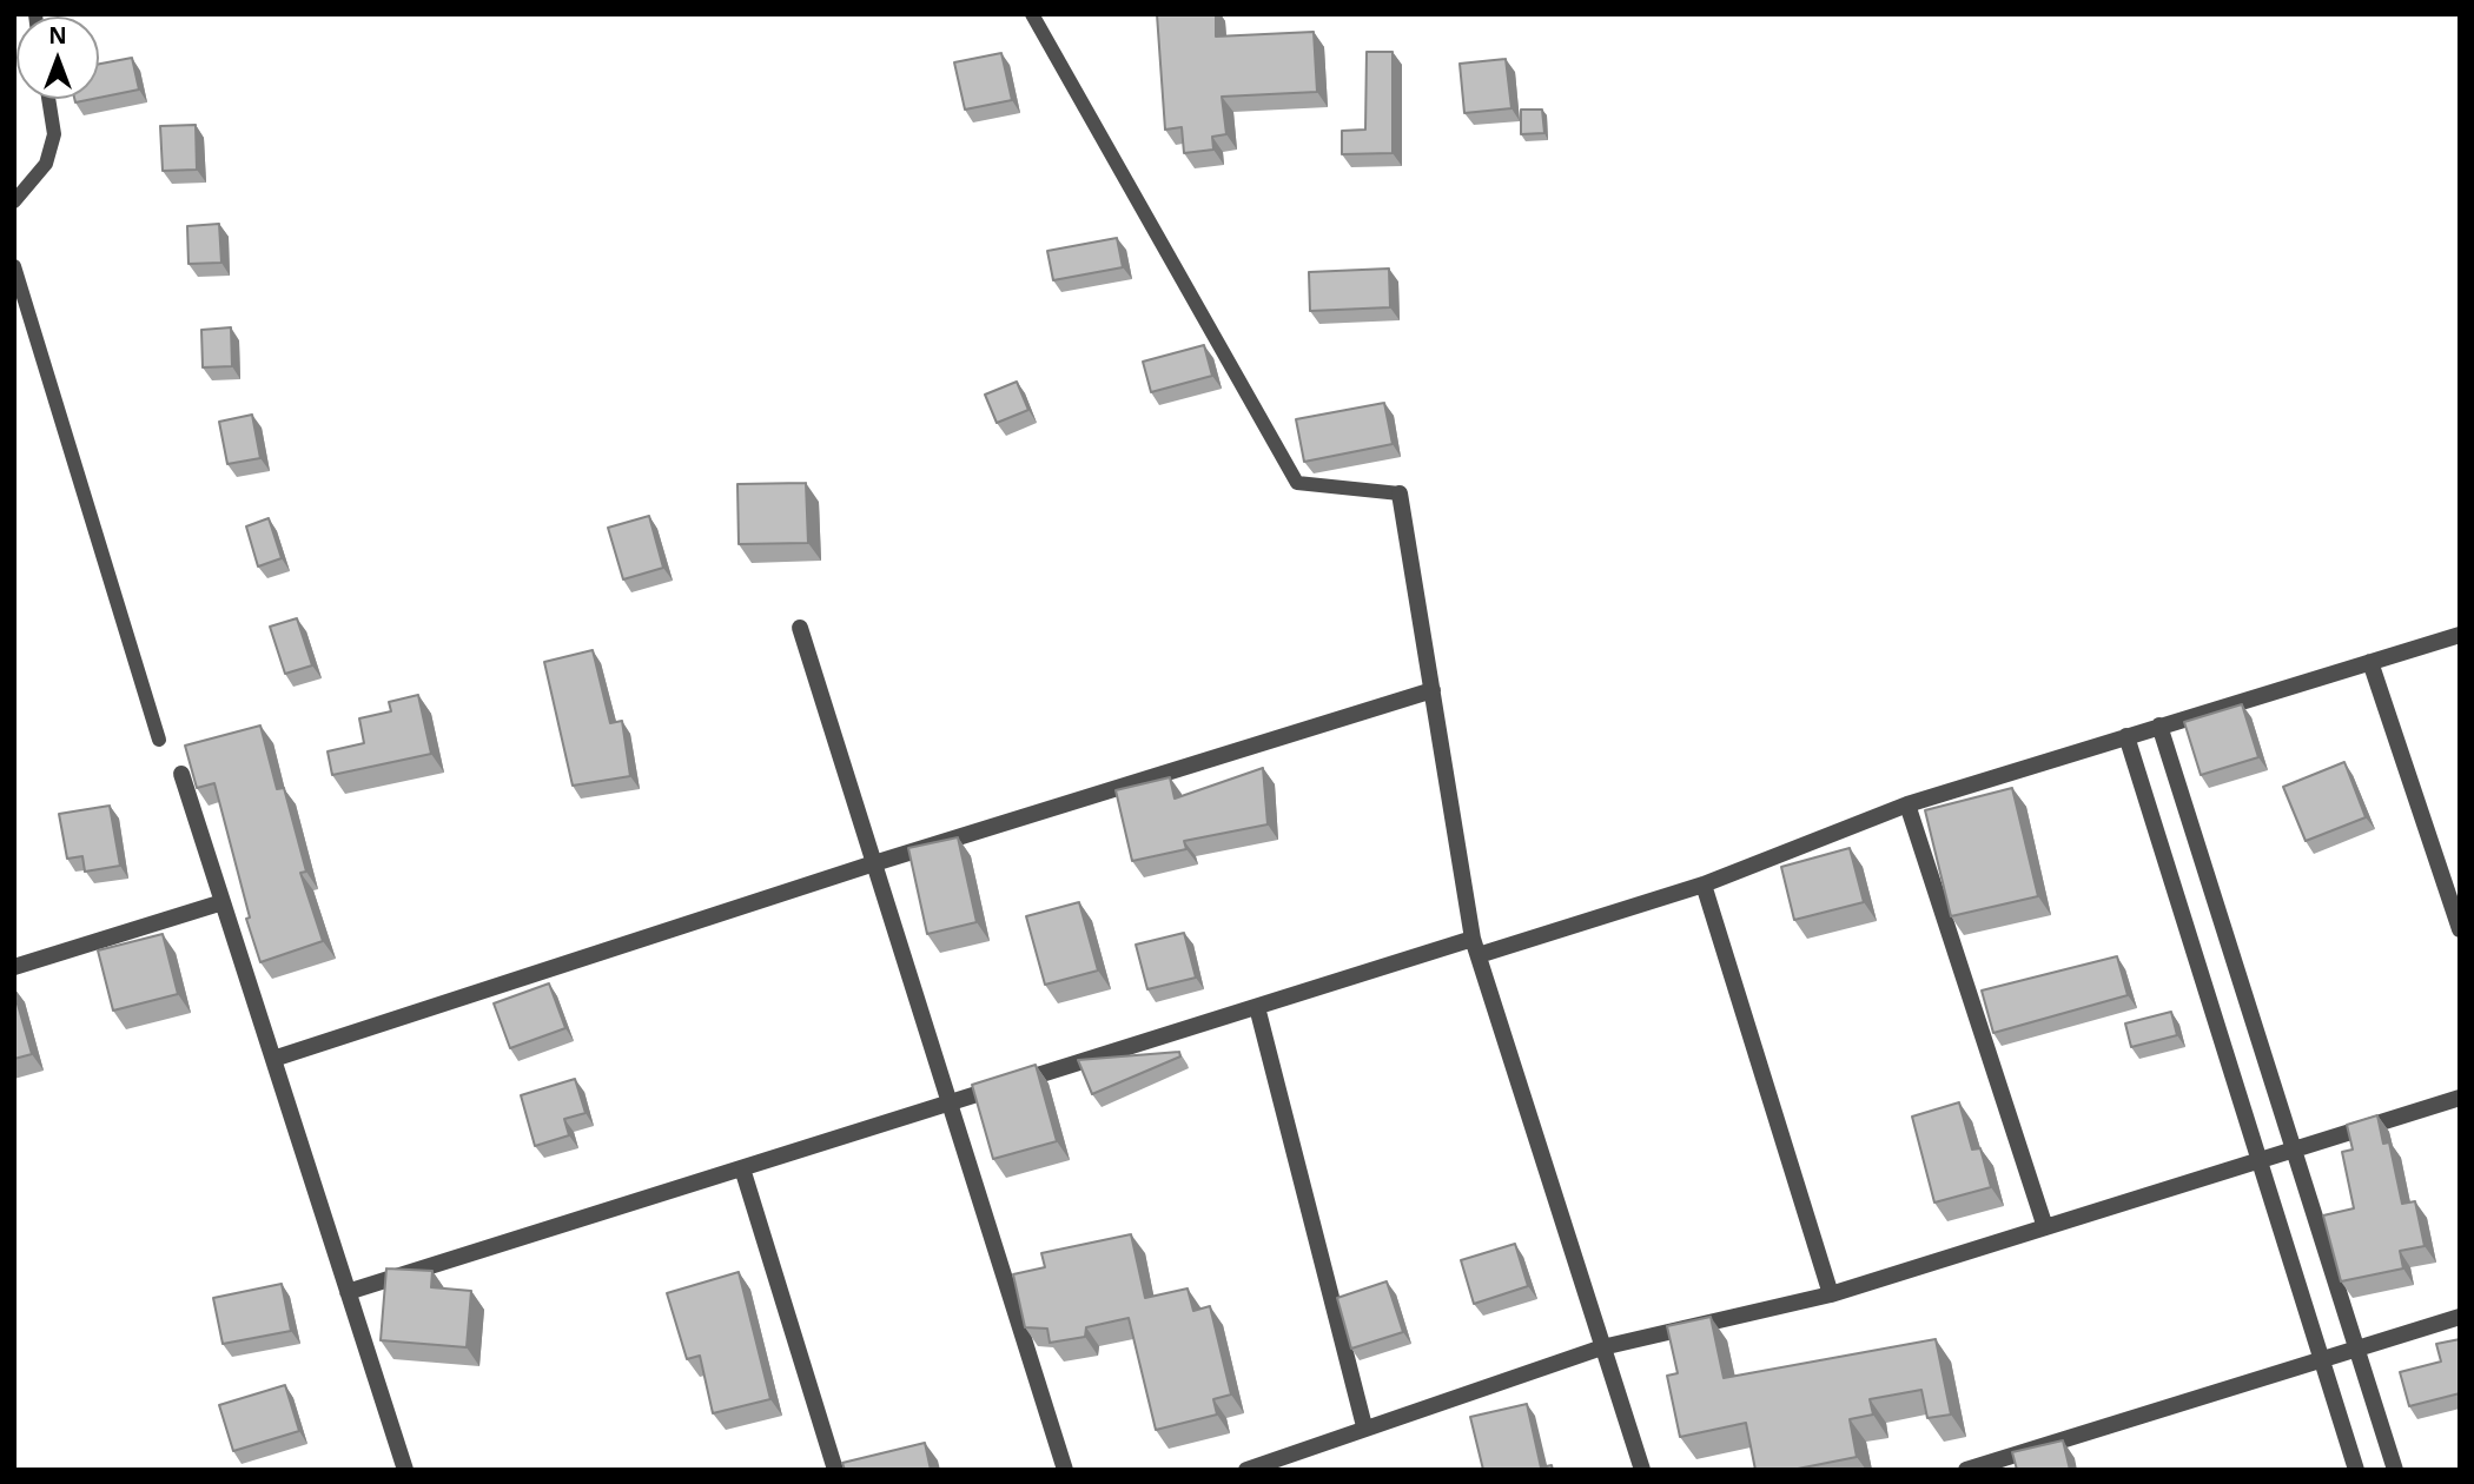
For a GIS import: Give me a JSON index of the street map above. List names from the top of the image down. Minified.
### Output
{"north":"top"}
